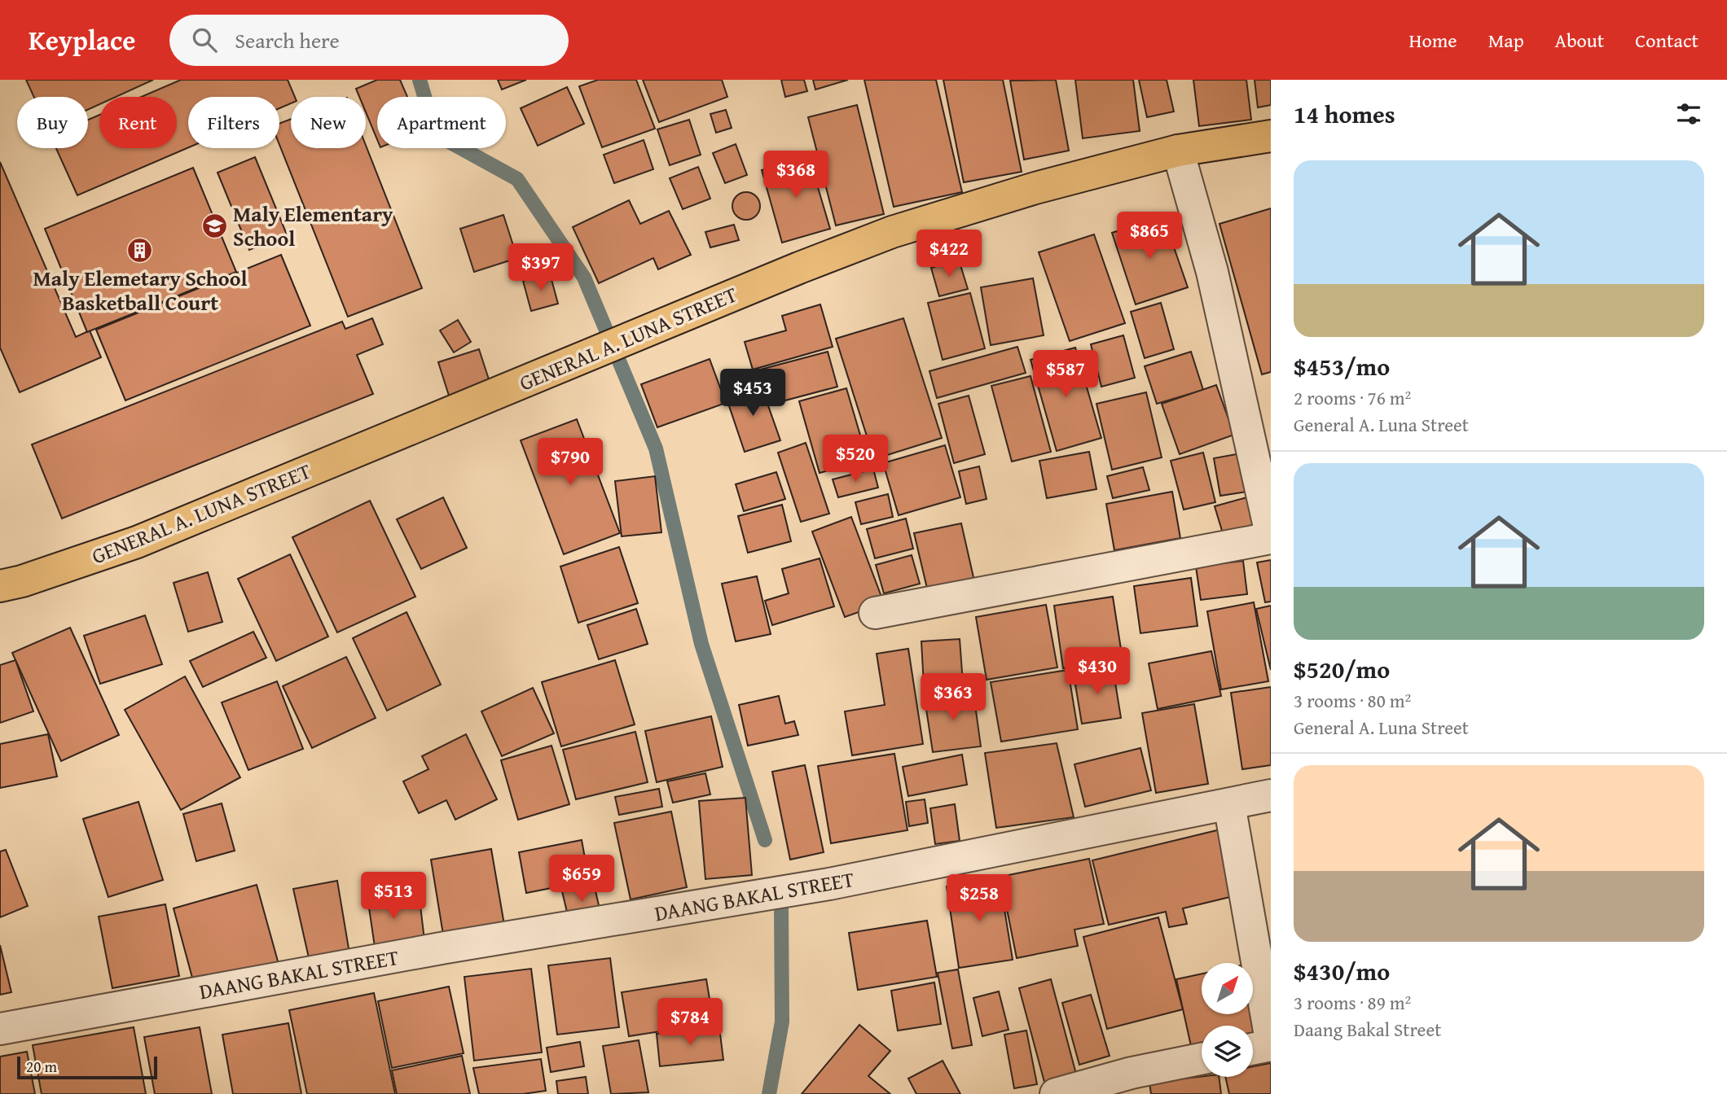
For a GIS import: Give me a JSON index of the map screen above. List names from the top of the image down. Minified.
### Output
{"streets":{"main road":["GENERAL A. LUNA STREET"],"street":["DAANG BAKAL STREET"]},"places":{"school or university":["Maly Elementary School"],"building":["Maly Elemetary School Basketball Court"]},"scale_bar":"20 m","north":"top right","page":{"header":"Keyplace","search":"Search here","nav":["Home","Map","About","Contact"],"heading":"14 homes","chip":["Buy","Rent","Filters","New","Apartment"],"list":[{"name":"$453/mo","note":"2 rooms · 76 m² · General A. Luna Street"},{"name":"$520/mo","note":"3 rooms · 80 m² · General A. Luna Street"},{"name":"$430/mo","note":"3 rooms · 89 m² · Daang Bakal Street"}],"price":["$368","$865","$422","$397","$587","$453","$520","$790","$430","$363","$659","$513","$258","$784"],"scale":"20 m"}}
